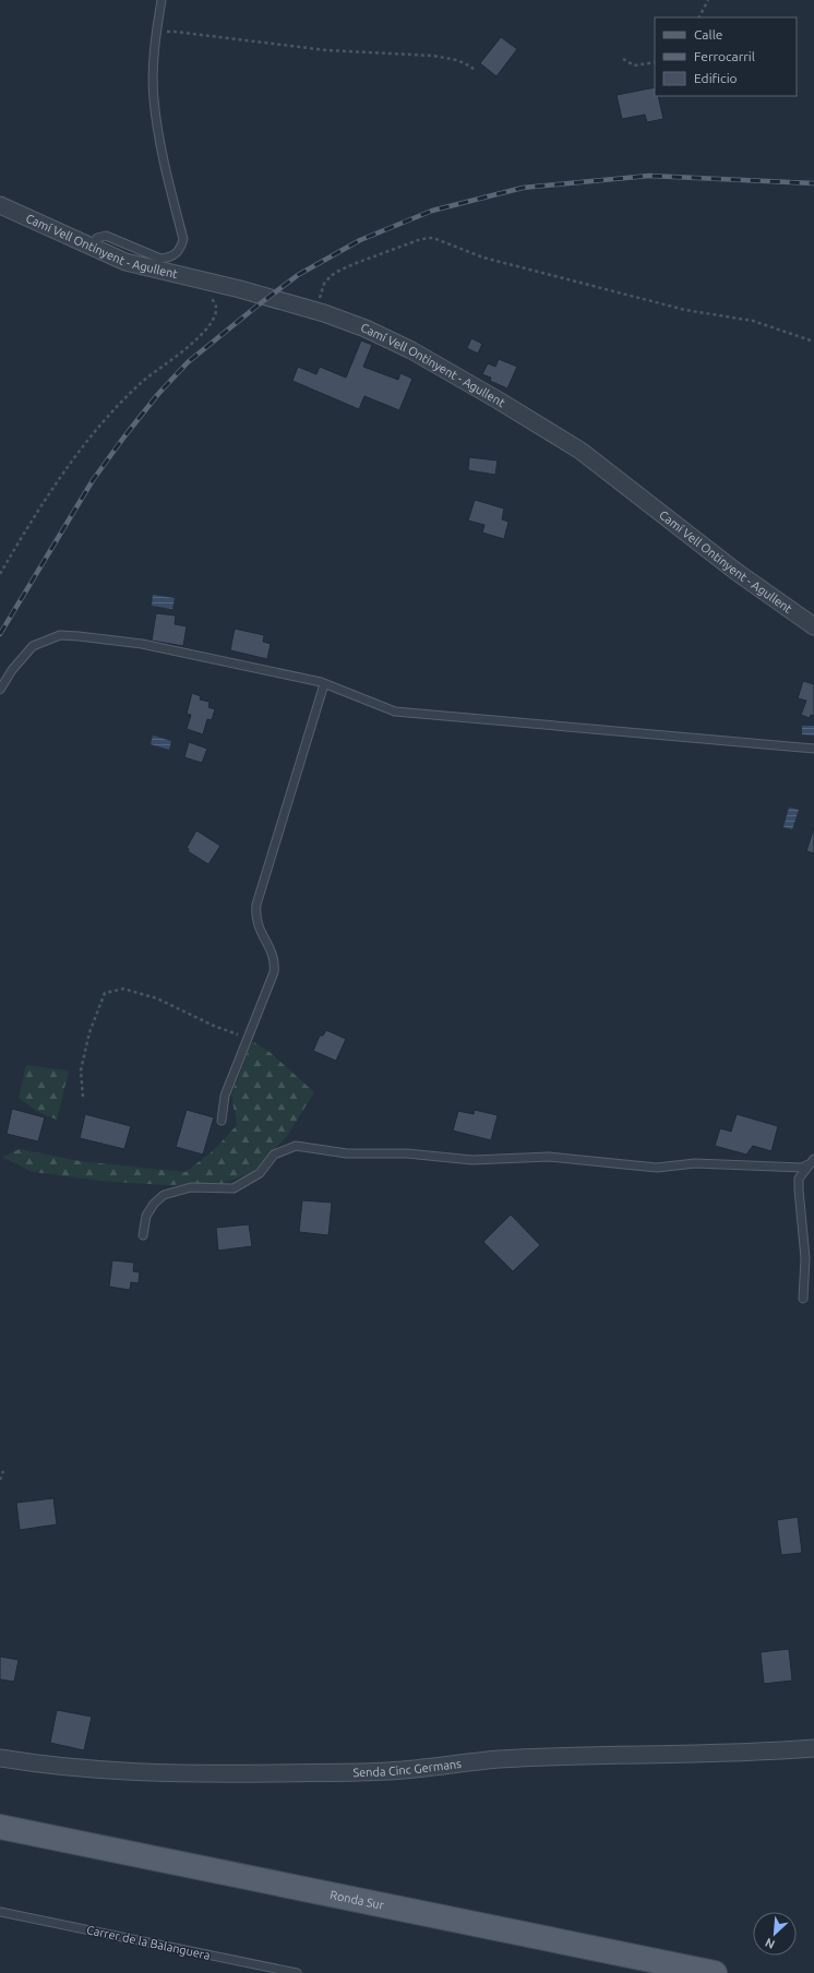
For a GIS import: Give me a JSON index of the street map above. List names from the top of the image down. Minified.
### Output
{"streets":{"main road":["Ronda Sur"],"street":["Camí Vell Ontinyent - Agullent","Senda Cinc Germans"],"lane":["Carrer de la Balanguera"]},"legend":["Calle","Ferrocarril","Edificio"],"north":"bottom left"}
